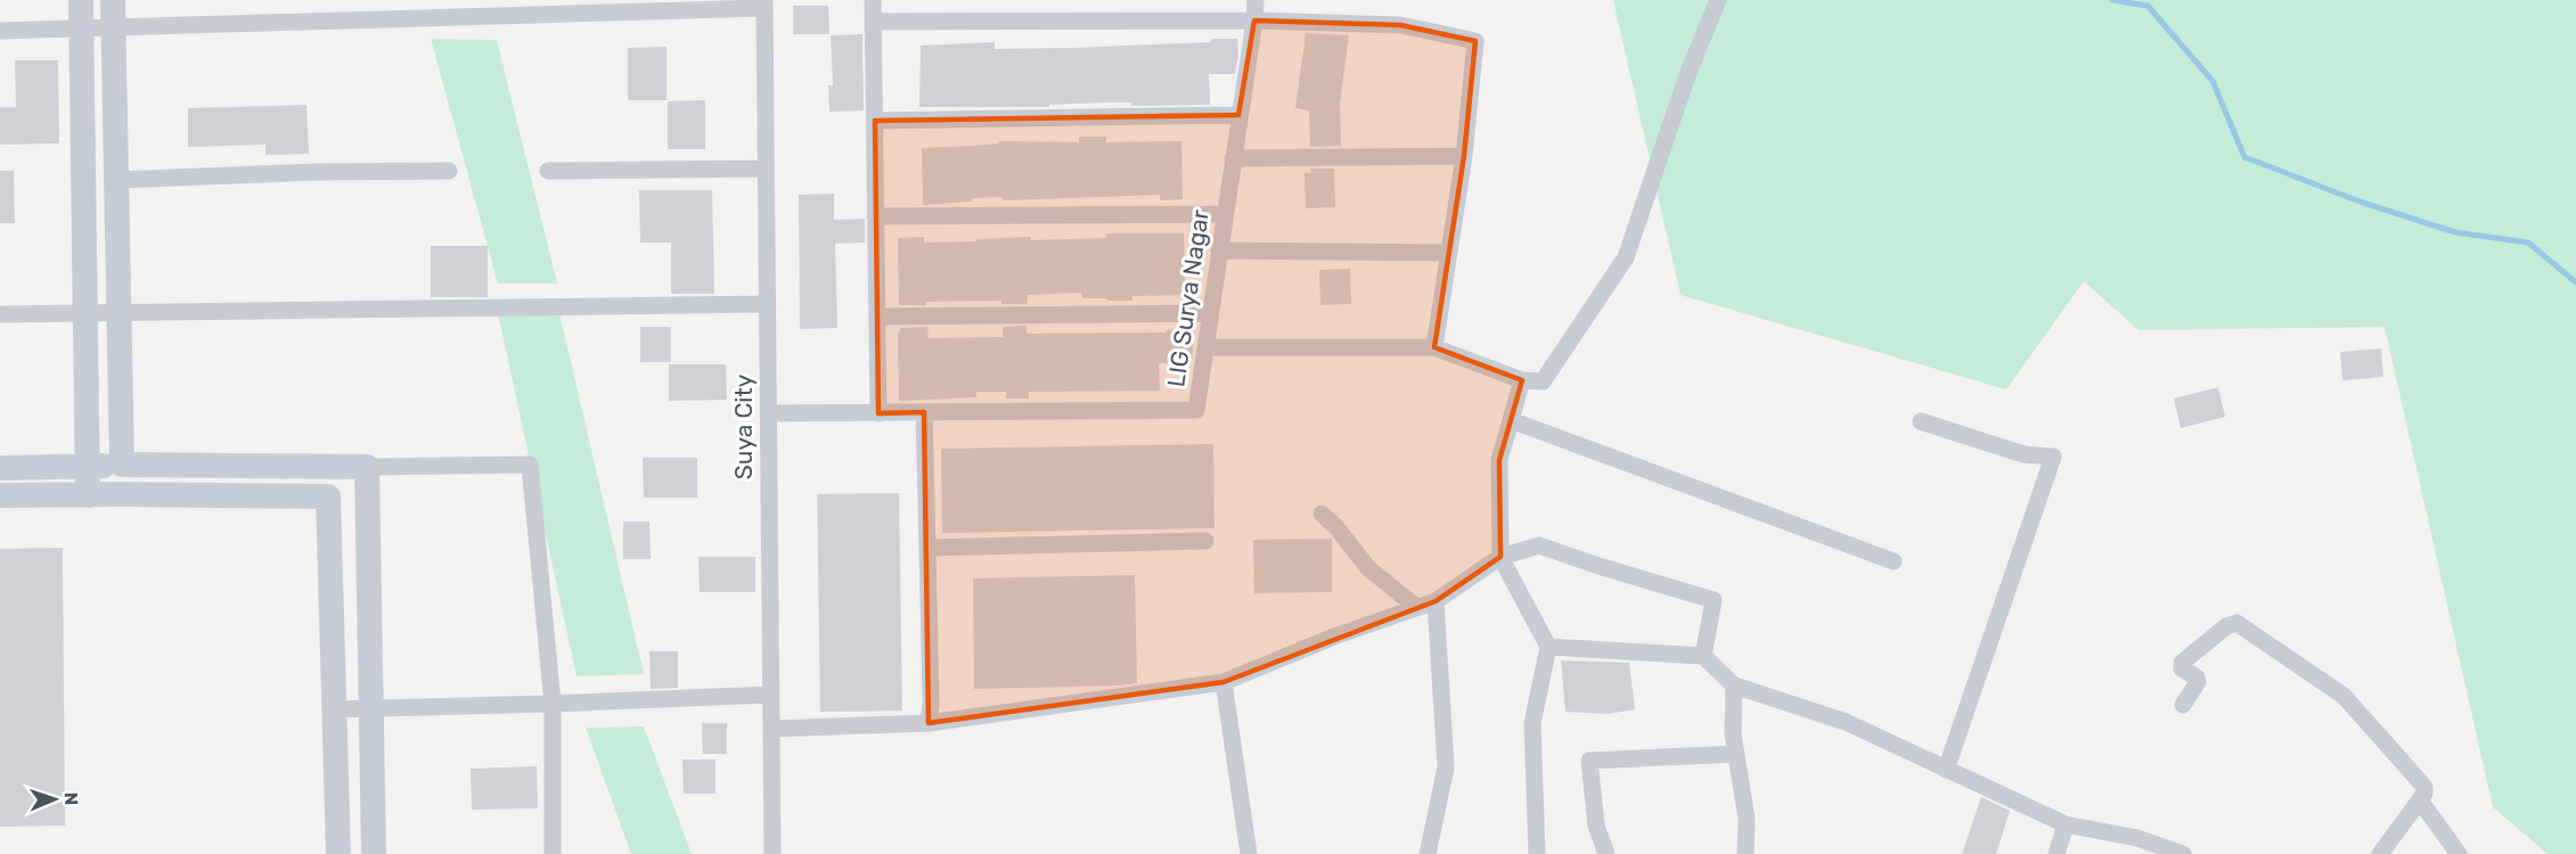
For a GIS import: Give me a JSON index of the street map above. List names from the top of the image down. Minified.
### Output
{"streets":{"street":["LIG Surya Nagar","Suya City"]},"crossings":[["LIG Surya Nagar","Suya City"]],"north":"right"}
